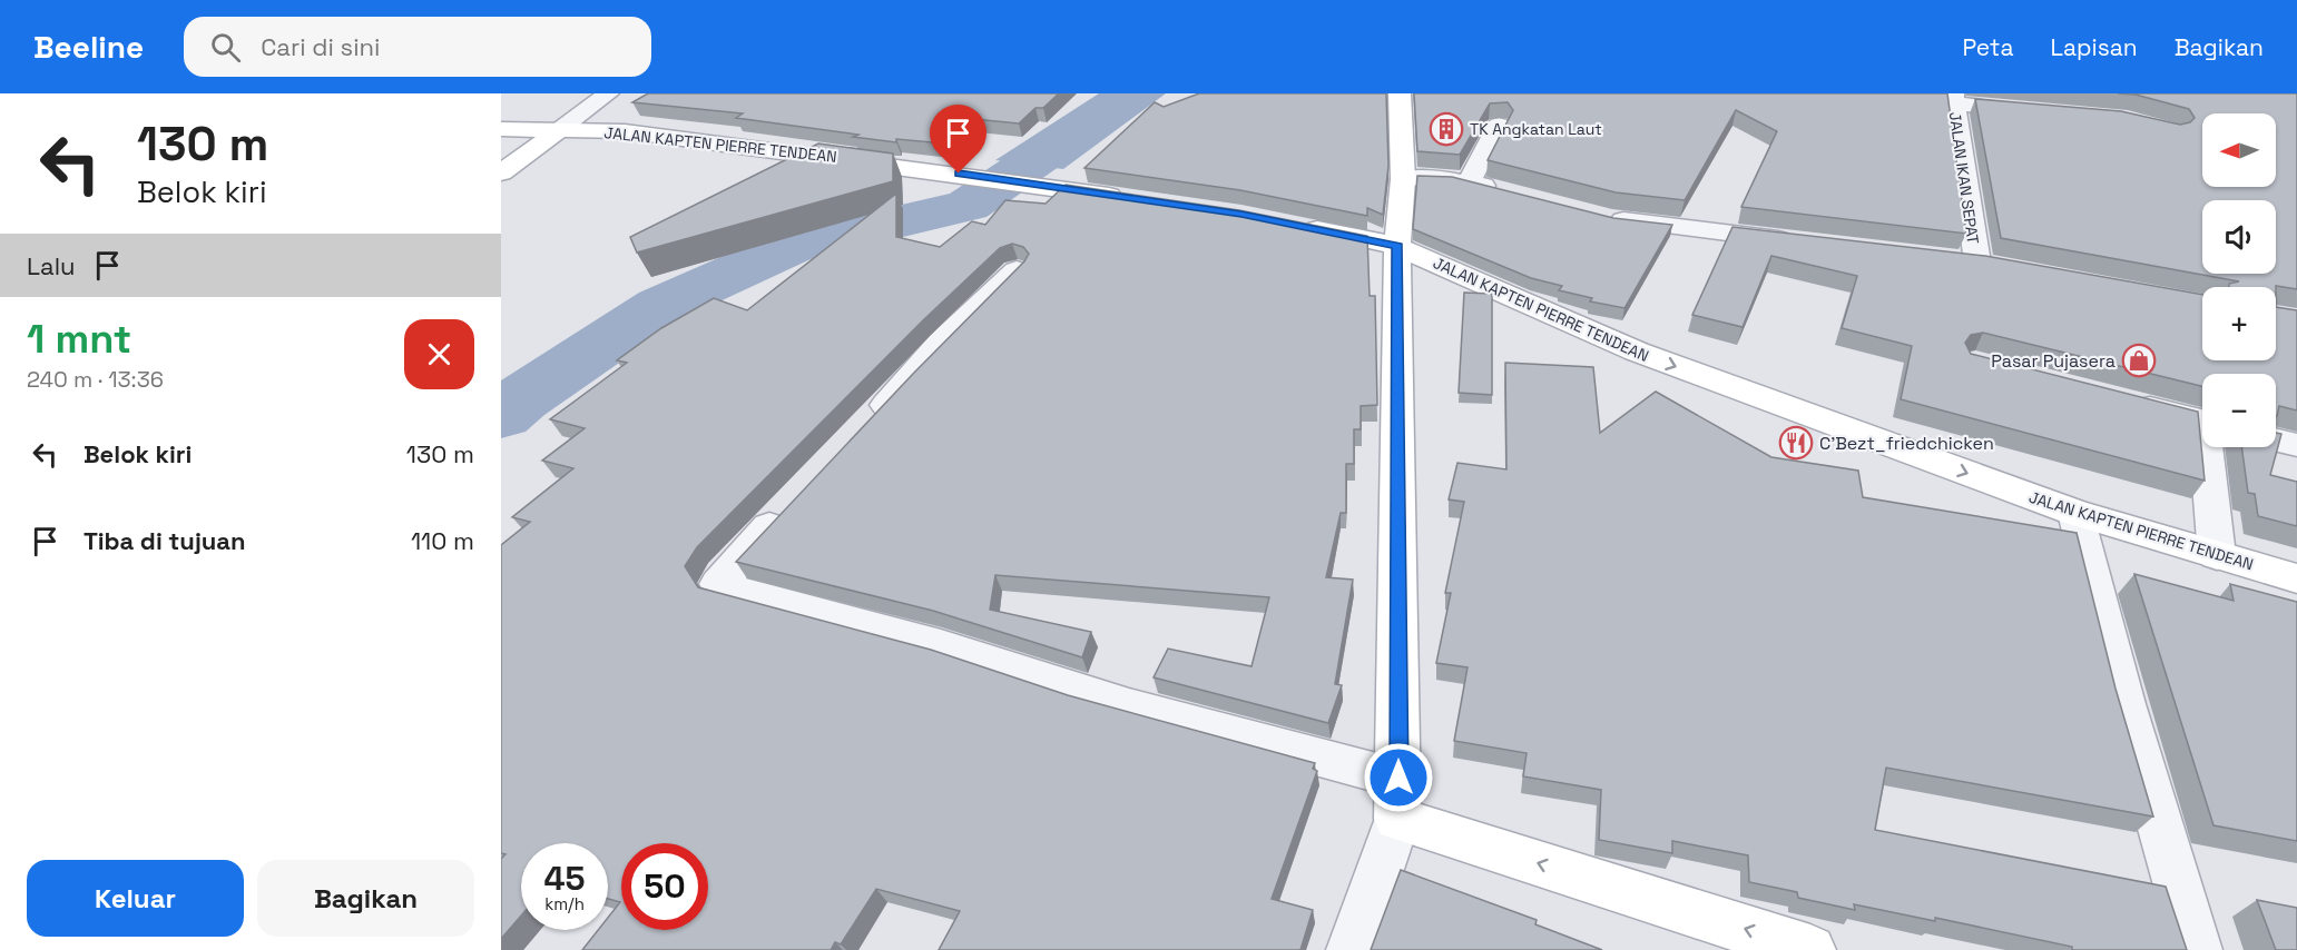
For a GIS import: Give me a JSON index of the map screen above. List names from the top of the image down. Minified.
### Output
{"streets":{"main road":["JALAN KAPTEN PIERRE TENDEAN"],"street":["JALAN IKAN SEPAT"]},"one_way":["JALAN KAPTEN PIERRE TENDEAN"],"places":{"building":["TK Angkatan Laut"],"shop":["Pasar Pujasera"],"restaurant":["C'Bezt_friedchicken"]},"north":"left","page":{"header":"Beeline","search":"Cari di sini","nav":["Peta","Lapisan","Bagikan"],"turn":["130 m","Belok kiri"],"map_buttons":["+","−"],"then":"Lalu","heading":["1 mnt","240 m · 13:36"],"list":[{"name":"Belok kiri","value":"130 m"},{"name":"Tiba di tujuan","value":"110 m"}],"speed":"45 km/h","limit":"50","buttons":["Keluar","Bagikan"]}}
